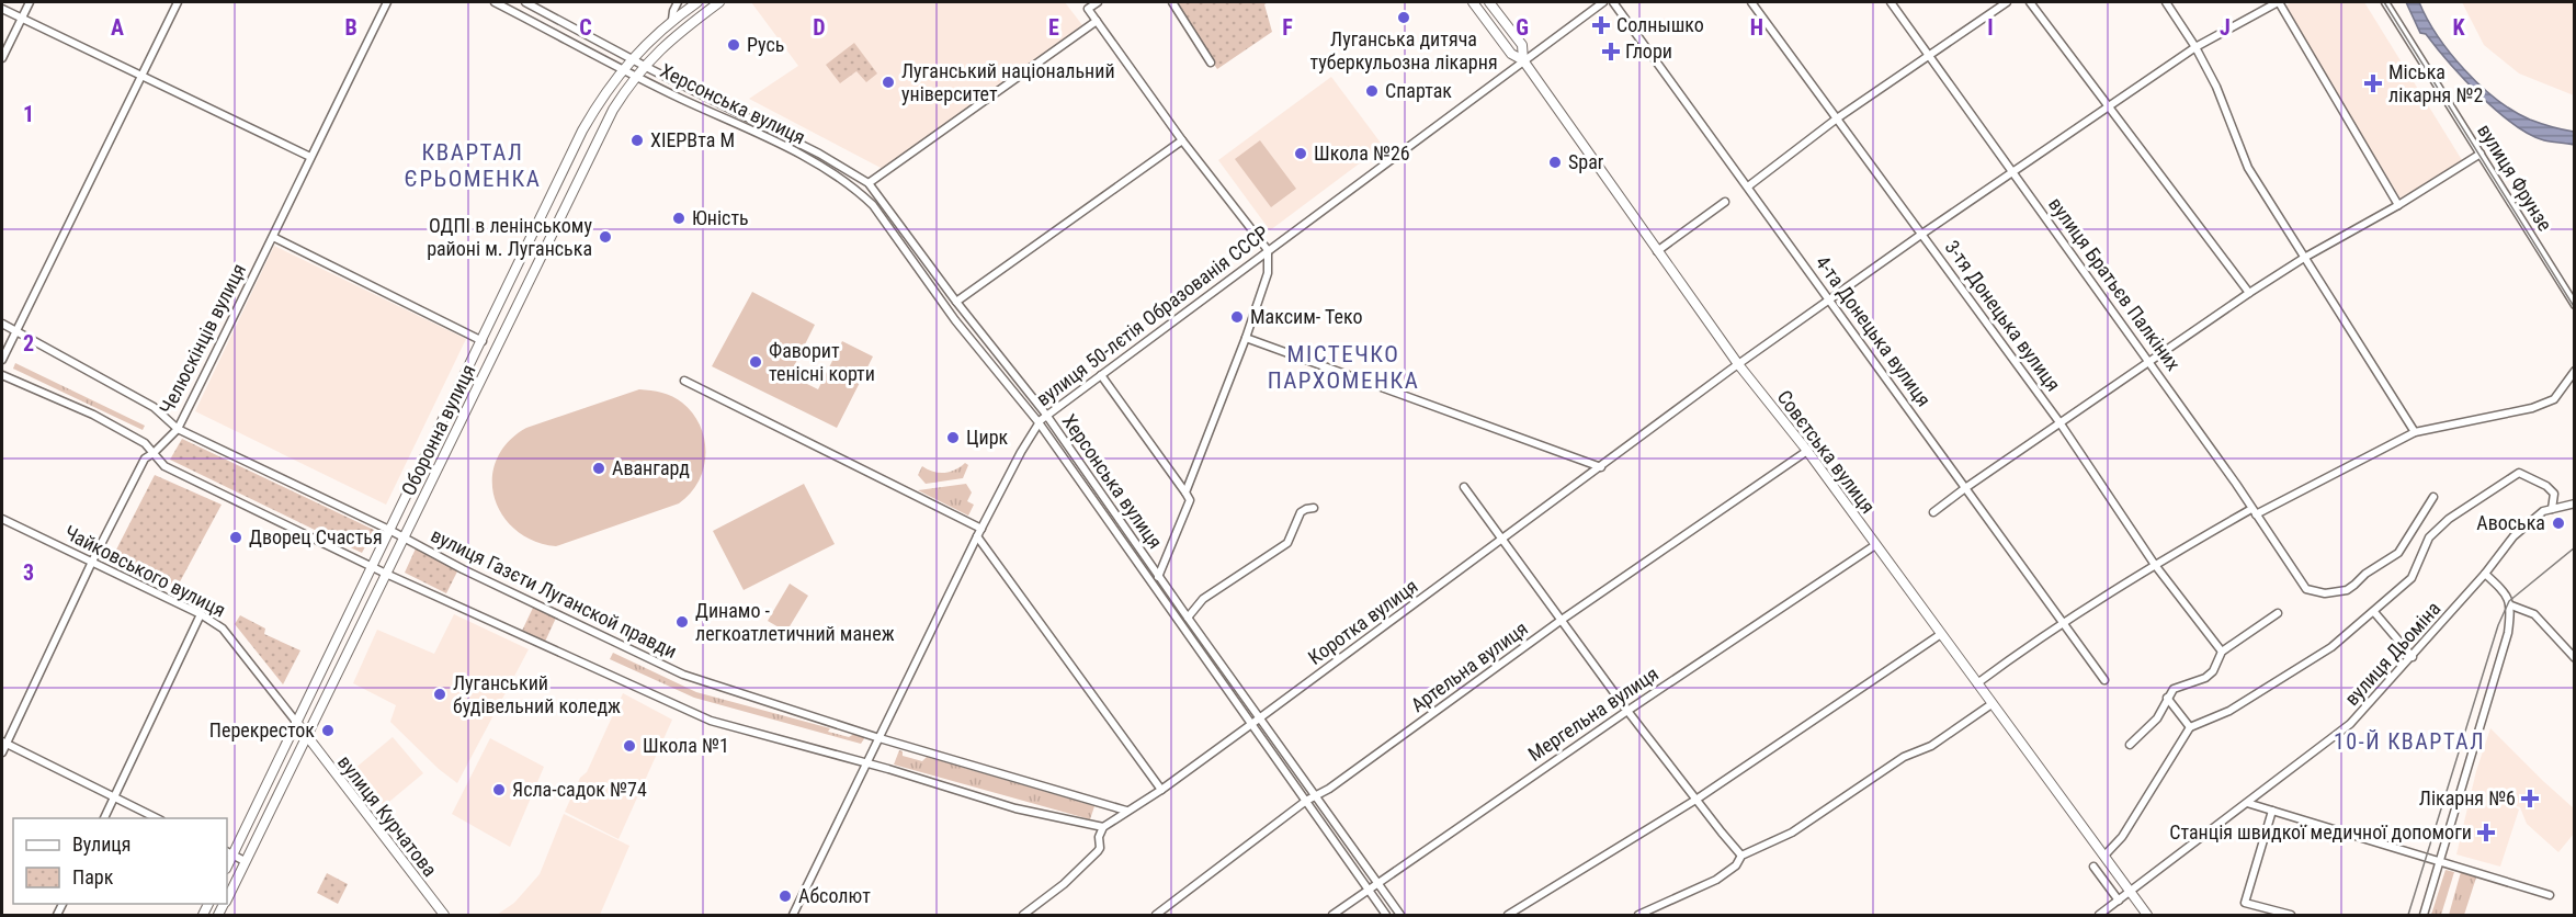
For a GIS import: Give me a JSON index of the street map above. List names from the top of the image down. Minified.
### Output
{"streets":{"main road":["Оборонна вулиця","Совєтська вулиця","Чайковського вулиця","вулиця Курчатова"],"street":["Херсонська вулиця","вулиця Фрунзе","вулиця Братьєв Палкіних","вулиця 50-лєтія Образованія СССР","3-тя Донецька вулиця","4-та Донецька вулиця","Челюскінців вулиця","вулиця Газєти Луганской правди","Коротка вулиця","вулиця Дьоміна","Артельна вулиця","Мергельна вулиця"]},"crossings":[["Херсонська вулиця","вулиця 50-лєтія Образованія СССР"],["Херсонська вулиця","Оборонна вулиця"],["Херсонська вулиця","Коротка вулиця"],["Херсонська вулиця","Артельна вулиця"],["Херсонська вулиця","Мергельна вулиця"],["вулиця Братьєв Палкіних","Коротка вулиця"],["вулиця 50-лєтія Образованія СССР","Совєтська вулиця"],["вулиця 50-лєтія Образованія СССР","вулиця Газєти Луганской правди"],["3-тя Донецька вулиця","Коротка вулиця"],["4-та Донецька вулиця","Коротка вулиця"],["Челюскінців вулиця","Чайковського вулиця"],["Челюскінців вулиця","вулиця Газєти Луганской правди"],["Оборонна вулиця","Чайковського вулиця"],["Оборонна вулиця","вулиця Газєти Луганской правди"],["Оборонна вулиця","вулиця Курчатова"],["Совєтська вулиця","Коротка вулиця"],["Совєтська вулиця","вулиця Дьоміна"],["Совєтська вулиця","Артельна вулиця"],["Совєтська вулиця","Мергельна вулиця"],["Чайковського вулиця","вулиця Курчатова"],["вулиця Газєти Луганской правди","Коротка вулиця"]],"districts":["КВАРТАЛ ЄРЬОМЕНКА","МІСТЕЧКО ПАРХОМЕНКА","10-Й КВАРТАЛ"],"places":{"other":["Луганська дитяча туберкульозна лікарня","Русь","Луганський національний університет","Спартак","ХІЕРВта М","Школа №26","Spar","Юність","ОДПІ в ленінському районі м. Луганська","Максим- Теко","Фаворит тенісні корти","Цирк","Авангард","Авоська","Дворец Счастья","Динамо - легкоатлетичний манеж","Луганський будівельний коледж","Перекресток","Школа №1","Ясла-садок №74","Абсолют"],"health":["Солнышко","Глори","Міська лікарня №2","Лікарня №6","Станція швидкої медичної допомоги"]},"legend":["Вулиця","Парк"],"grid":{"columns":["A","B","C","D","E","F","G","H","I","J","K"],"rows":["1","2","3"]}}
